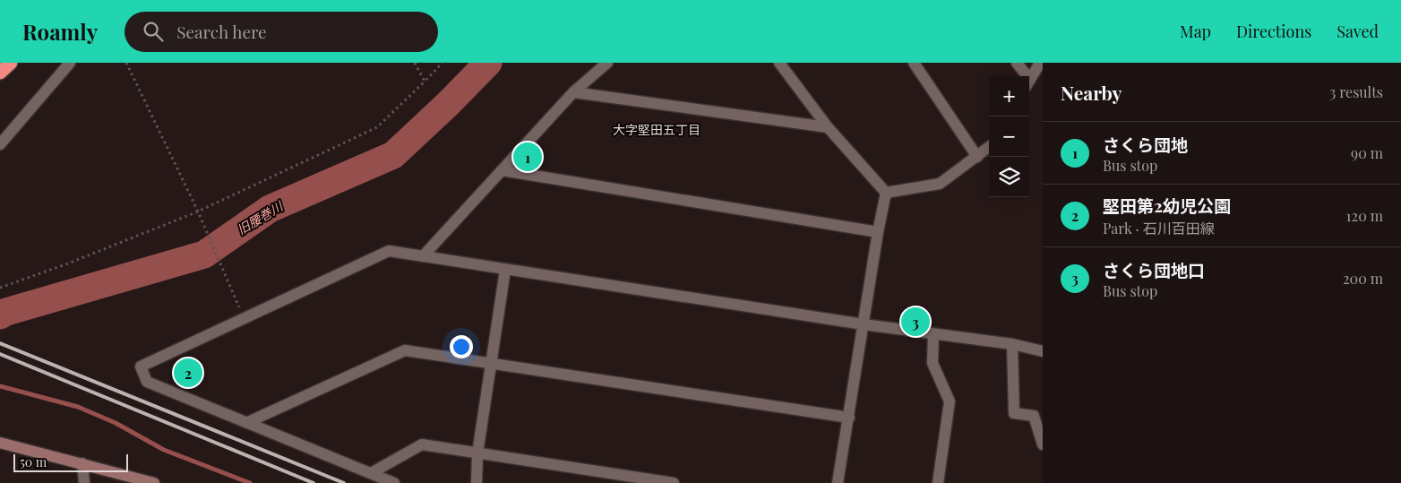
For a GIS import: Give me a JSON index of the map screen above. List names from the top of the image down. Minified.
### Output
{"districts":["大字堅田五丁目"],"water":["旧腰巻川"],"scale_bar":"50 m","page":{"header":"Roamly","search":"Search here","nav":["Map","Directions","Saved"],"heading":["Nearby","3 results"],"map_buttons":["+","−"],"list":[{"mark":"1","name":"さくら団地","note":"Bus stop","value":"90 m"},{"mark":"2","name":"堅田第2幼児公園","note":"Park · 石川百田線","value":"120 m"},{"mark":"3","name":"さくら団地口","note":"Bus stop","value":"200 m"}],"pins":["1","3","2"],"scale":"50 m"}}
